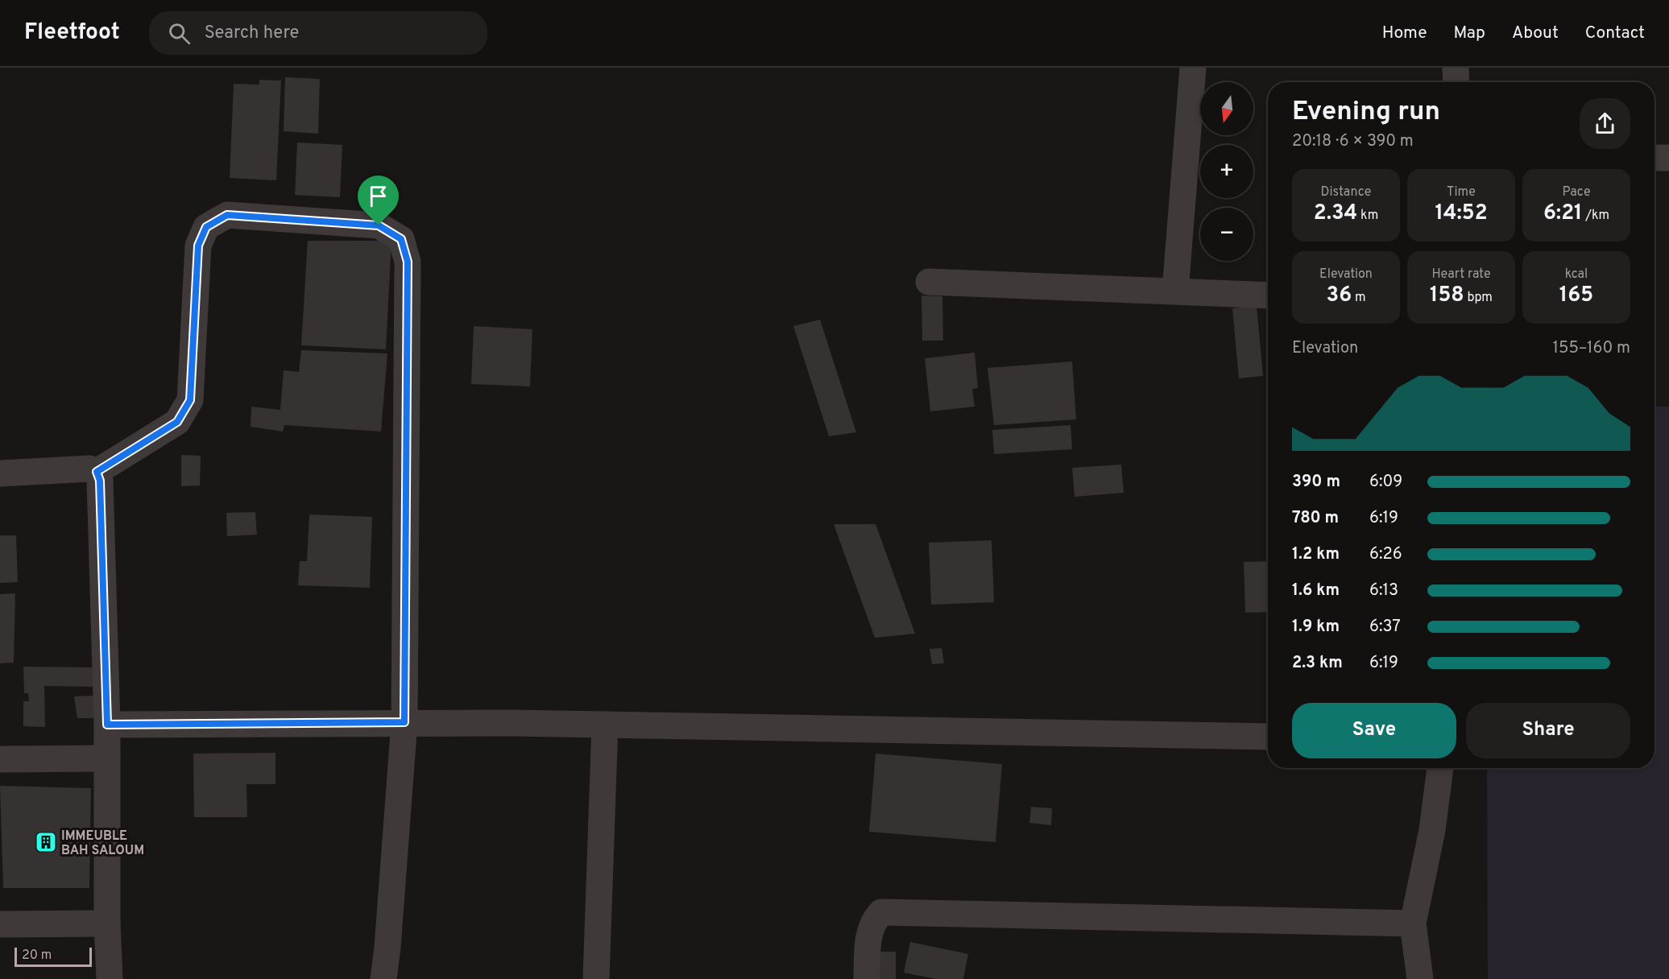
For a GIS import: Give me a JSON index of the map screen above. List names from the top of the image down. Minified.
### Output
{"places":{"building":["IMMEUBLE BAH SALOUM"]},"scale_bar":"20 m","north":"bottom","page":{"header":"Fleetfoot","search":"Search here","nav":["Home","Map","About","Contact"],"map_buttons":["+","−"],"heading":["Evening run","20:18 · 6 × 390 m"],"stats":[["Distance","2.34 km"],["Time","14:52"],["Pace","6:21 /km"],["Elevation","36 m"],["Heart rate","158 bpm"],["kcal","165"]],"chart":["Elevation","155–160 m"],"list":[{"name":"390 m","note":"6:09"},{"name":"780 m","note":"6:19"},{"name":"1.2 km","note":"6:26"},{"name":"1.6 km","note":"6:13"},{"name":"1.9 km","note":"6:37"},{"name":"2.3 km","note":"6:19"}],"buttons":["Save","Share"],"scale":"20 m"}}
